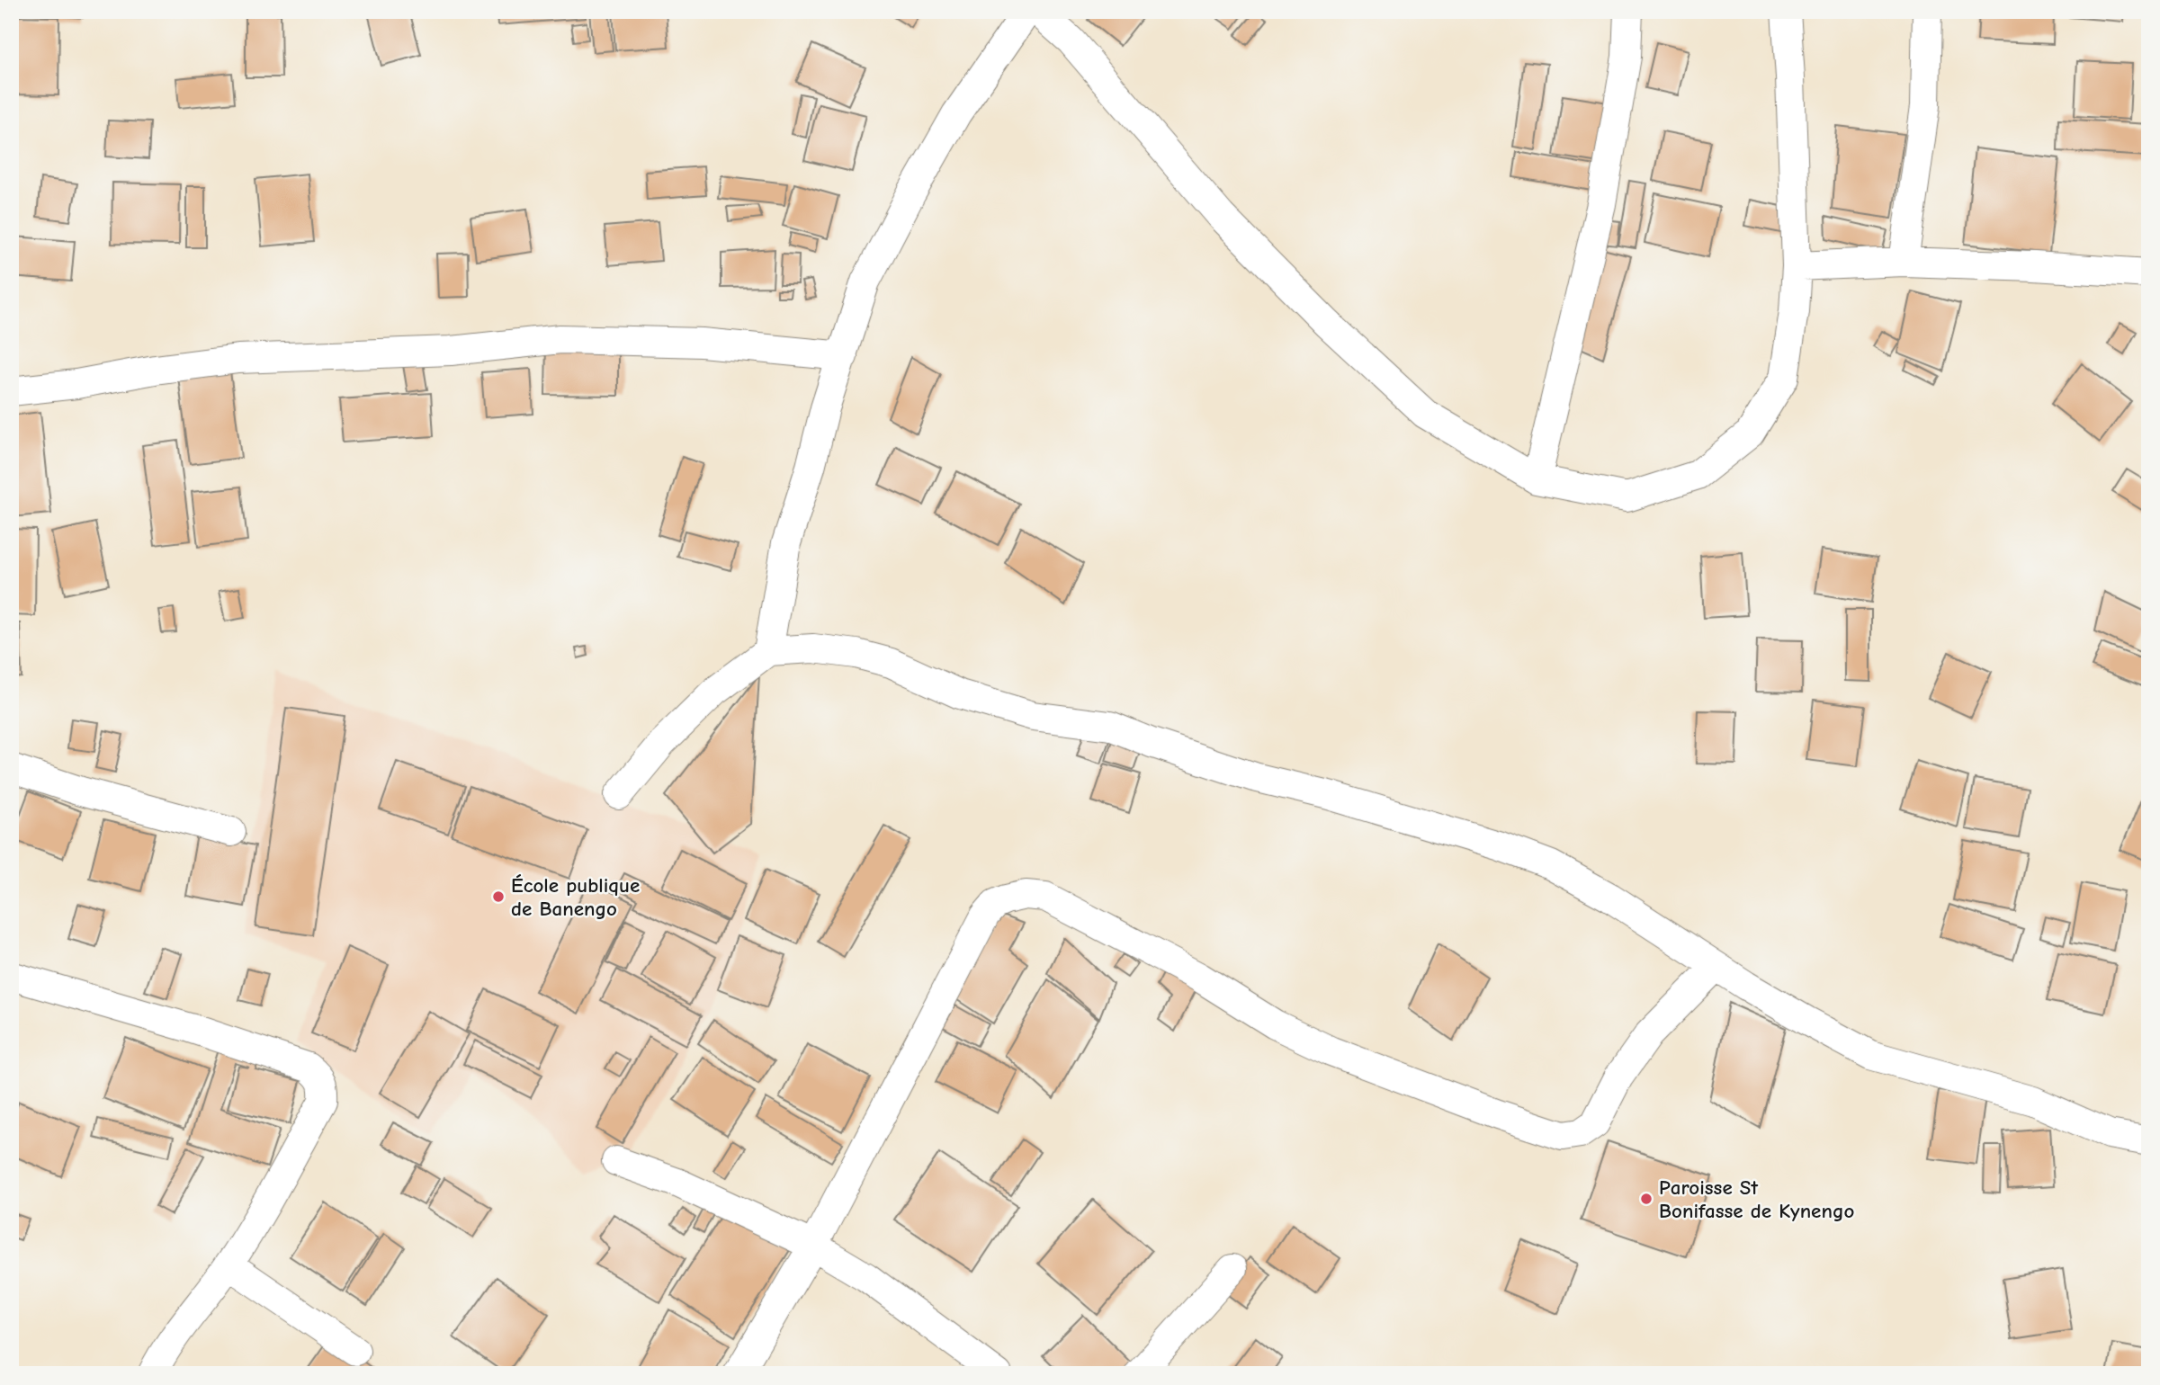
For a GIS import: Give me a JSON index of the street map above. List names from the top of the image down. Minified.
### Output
{"places":["École publique de Banengo","Paroisse St Bonifasse de Kynengo"]}
